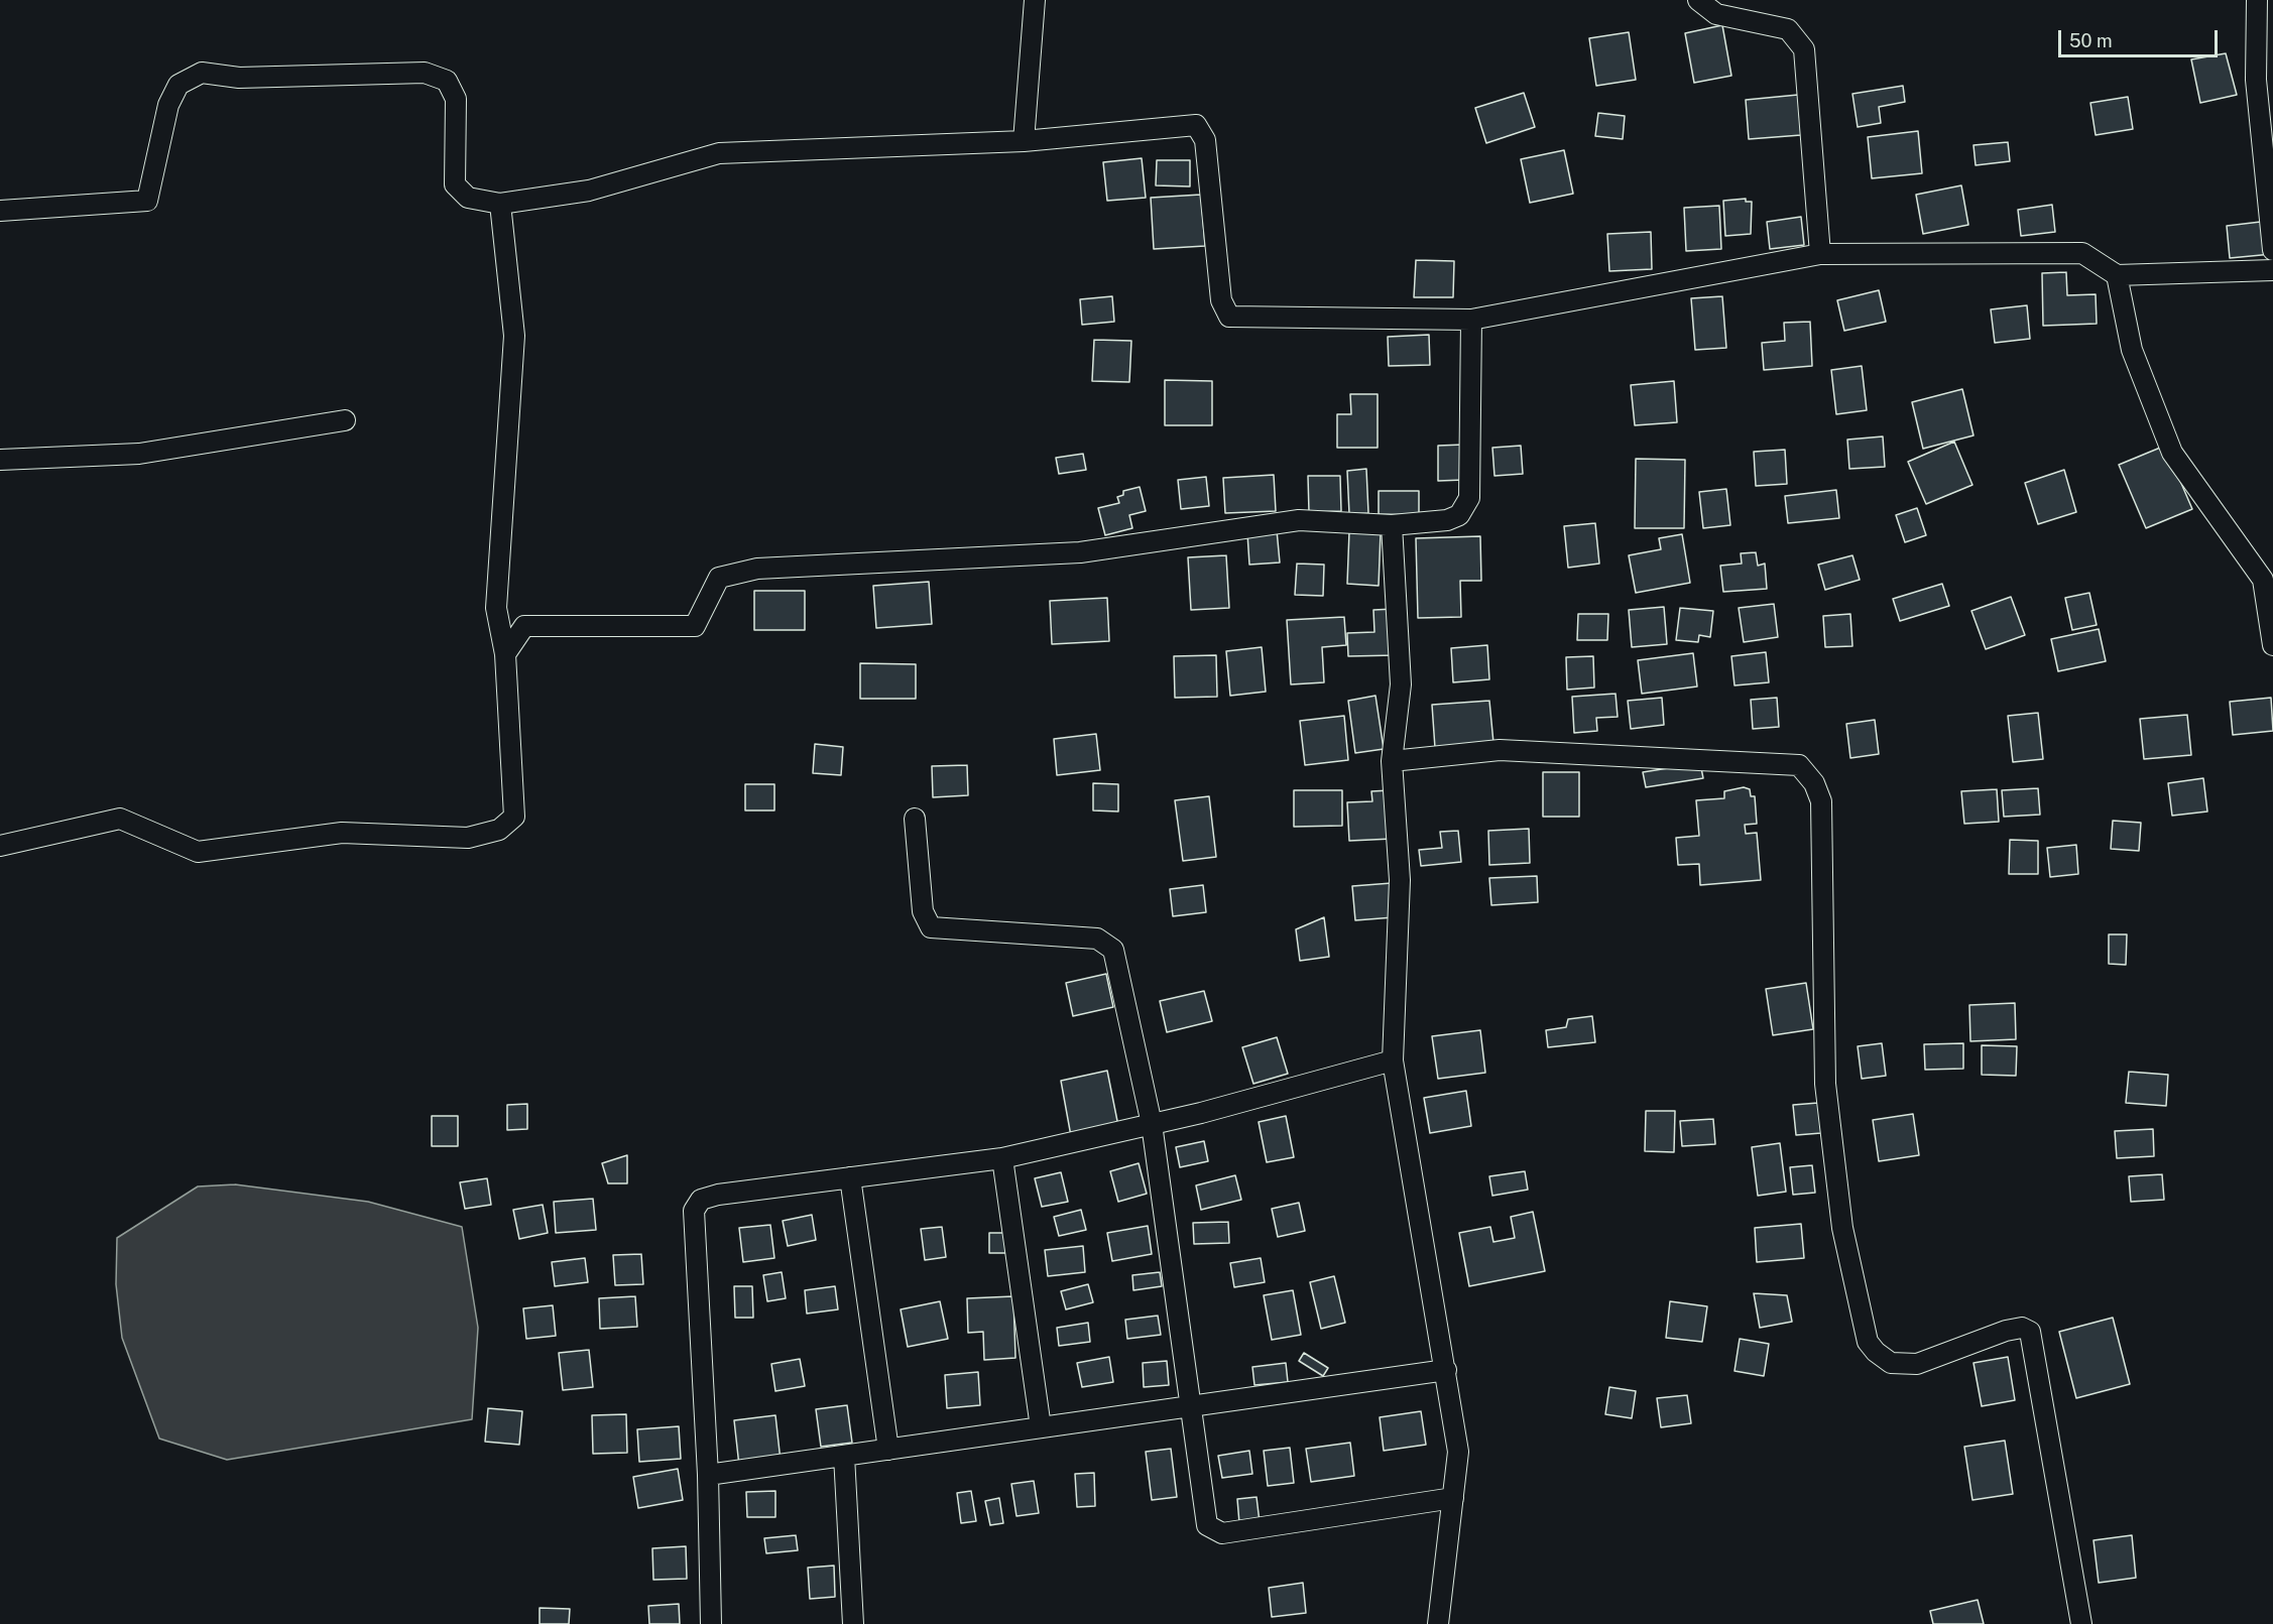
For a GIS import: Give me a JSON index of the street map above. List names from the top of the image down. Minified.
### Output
{"scale_bar":"50 m"}
